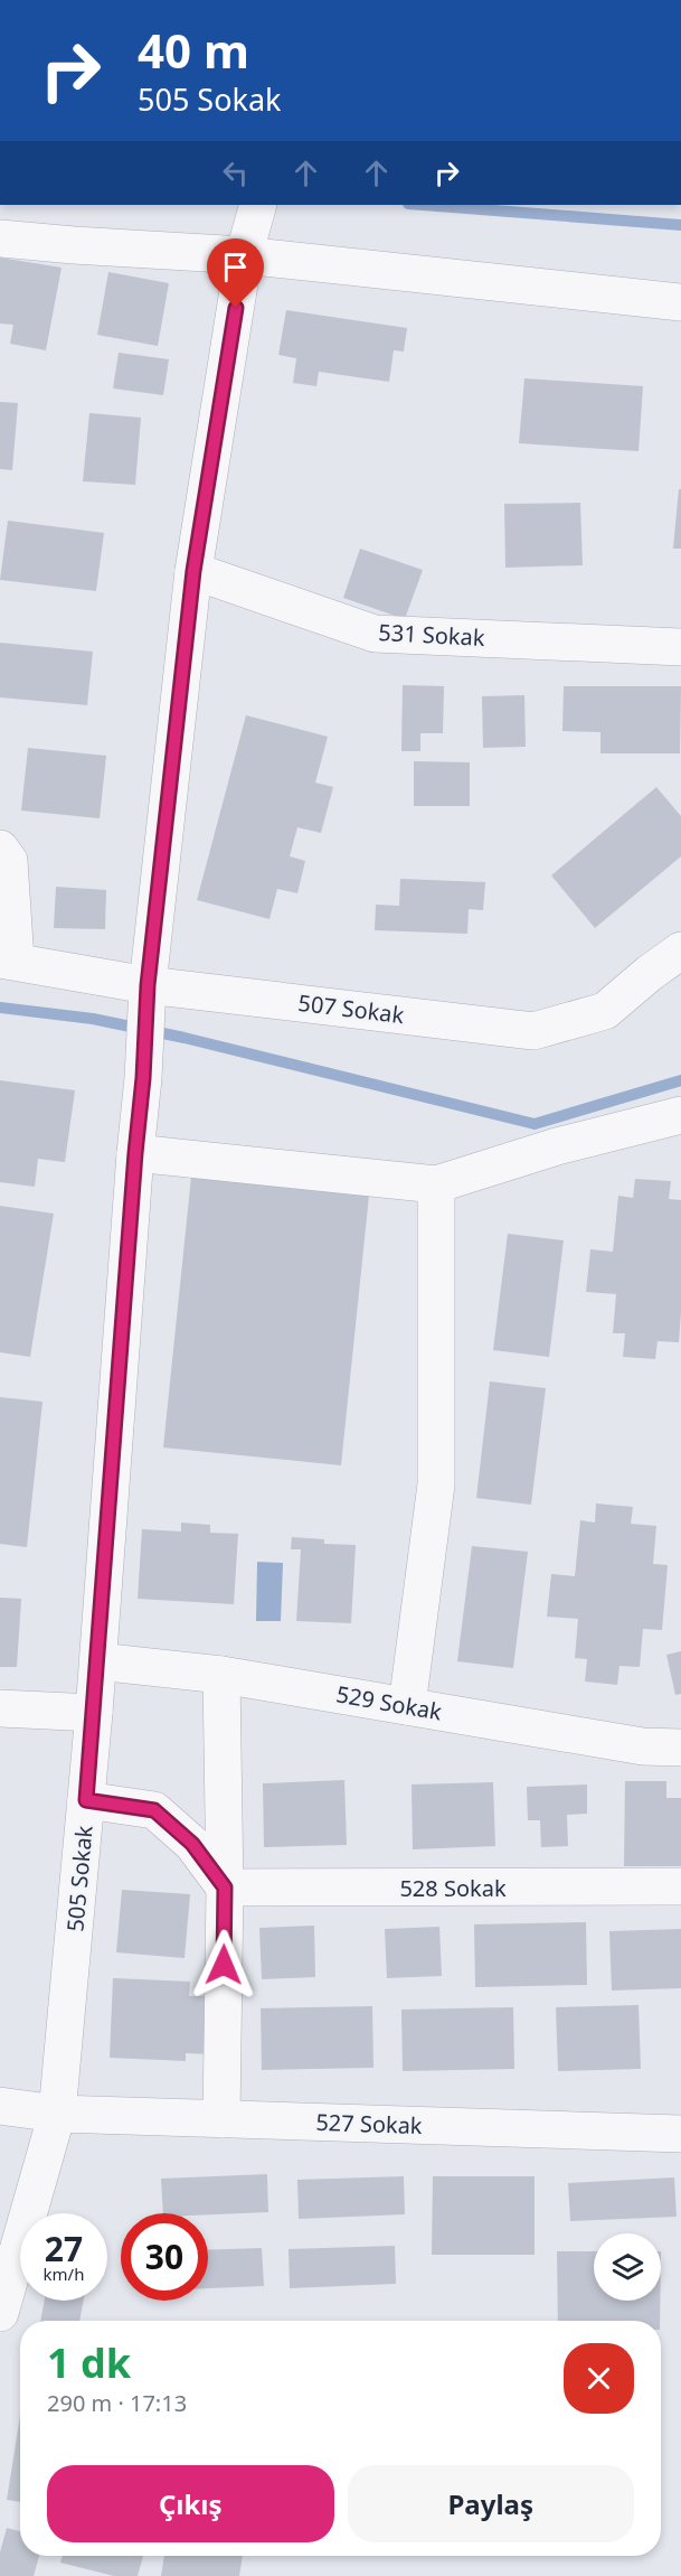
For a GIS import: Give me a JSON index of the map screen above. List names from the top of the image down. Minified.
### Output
{"streets":{"street":["531 Sokak","507 Sokak","529 Sokak","505 Sokak","528 Sokak","527 Sokak"]},"crossings":[["531 Sokak","505 Sokak"],["507 Sokak","505 Sokak"],["529 Sokak","505 Sokak"],["505 Sokak","527 Sokak"]],"page":{"turn":["40 m","505 Sokak"],"speed":"27 km/h","limit":"30","heading":["1 dk","290 m · 17:13"],"buttons":["Çıkış","Paylaş"]}}
